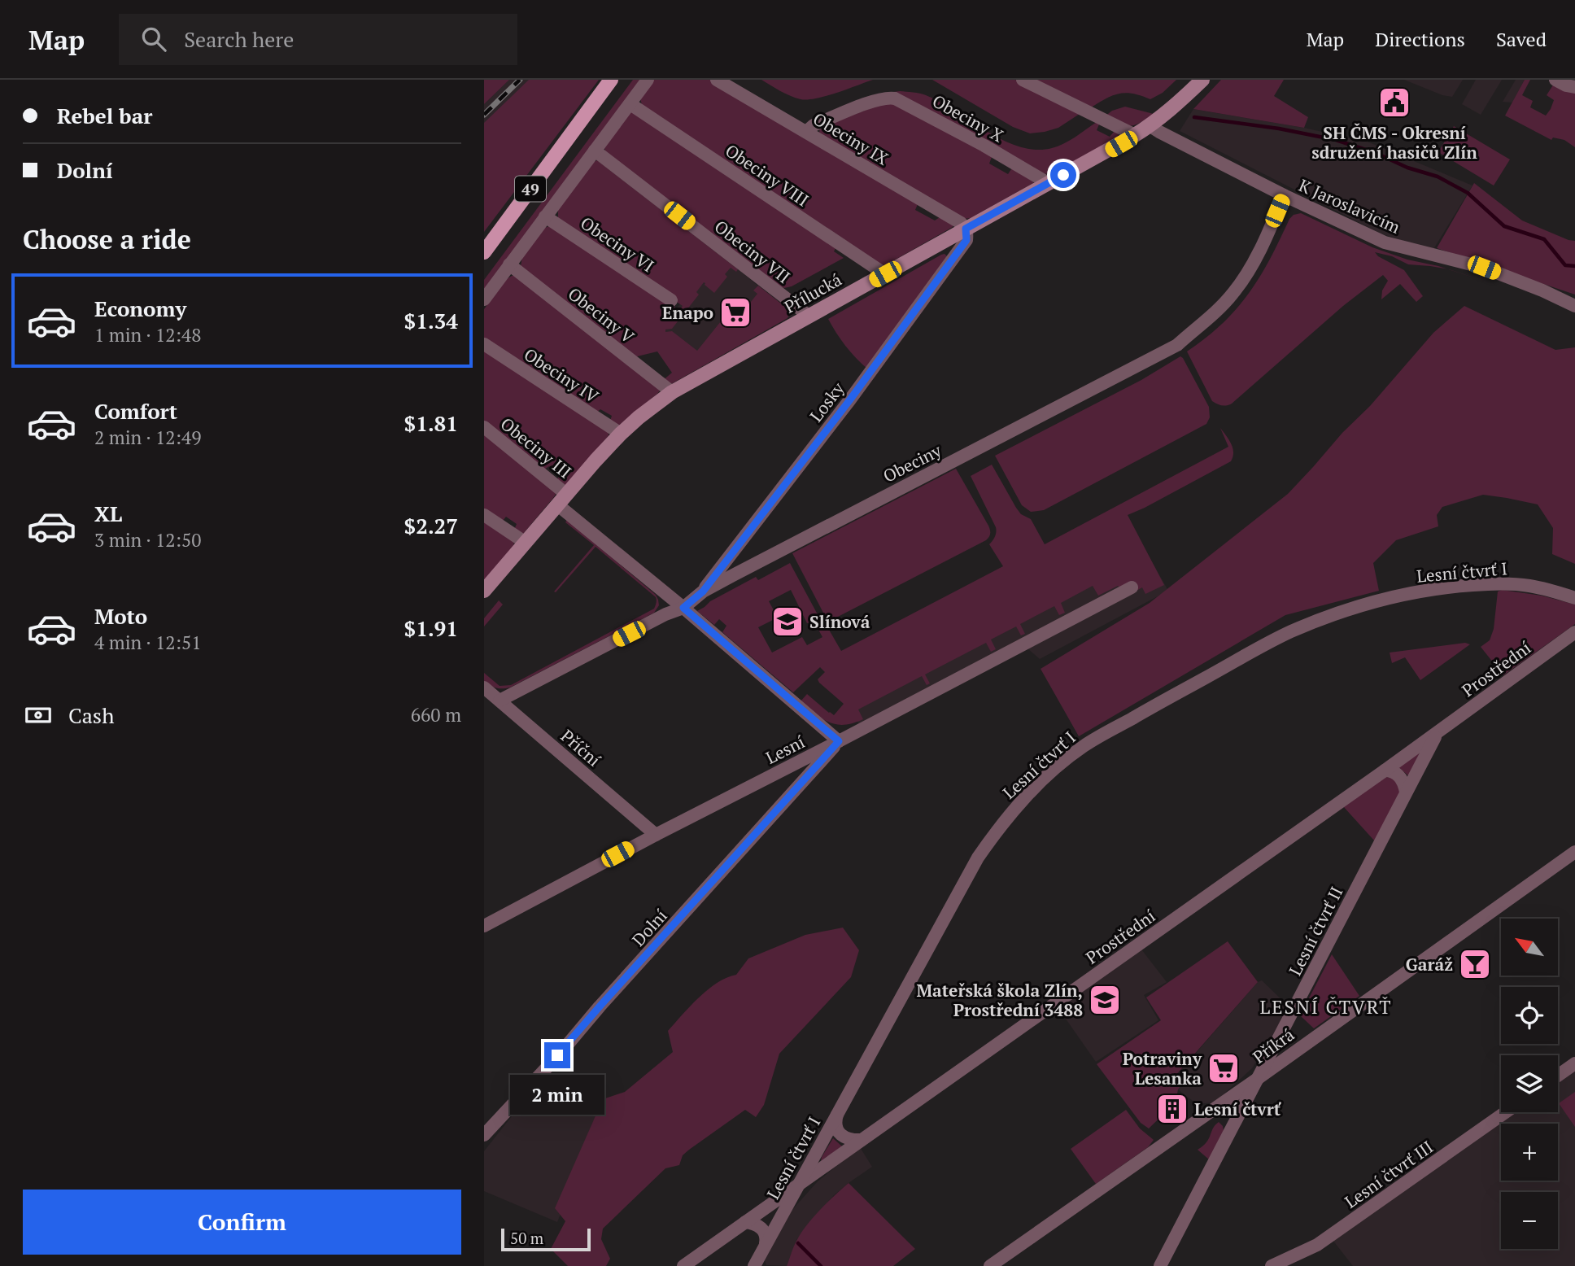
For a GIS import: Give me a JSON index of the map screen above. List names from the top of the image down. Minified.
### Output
{"streets":{"main road":["49"],"street":["Obeciny X","Obeciny IX","Obeciny VIII","K Jaroslavicím","Obeciny VI","Obeciny VII","Přílucká","Obeciny V","Obeciny IV","Losky","Obeciny III","Obeciny","Lesní čtvrť I","Prostřední","Příční","Lesní","Dolní","Lesní čtvrť II","Příkrá","Lesní čtvrť III"]},"crossings":[["Obeciny X","Obeciny IX"],["Obeciny X","Přílucká"],["Obeciny IX","Přílucká"],["Obeciny IX","Losky"],["Obeciny VIII","Přílucká"],["K Jaroslavicím","Přílucká"],["K Jaroslavicím","Obeciny"],["Obeciny VII","Přílucká"],["Přílucká","Obeciny V"],["Přílucká","Obeciny IV"],["Přílucká","Losky"],["Přílucká","Obeciny III"],["Losky","Obeciny"],["Obeciny","Příční"],["Lesní čtvrť I","Prostřední"],["Prostřední","Lesní čtvrť II"],["Příční","Lesní"],["Lesní","Dolní"],["Lesní čtvrť II","Příkrá"]],"districts":["LESNÍ ČTVRŤ"],"places":{"public building":["SH ČMS - Okresní sdružení hasičů Zlín"],"supermarket":["Enapo","Potraviny Lesanka"],"school or university":["Slínová","Mateřská škola Zlín, Prostřední 3488"],"bar":["Garáž"],"building":["Lesní čtvrť"]},"scale_bar":"50 m","north":"top left","page":{"header":"Map","search":"Search here","nav":["Map","Directions","Saved"],"banner":["Rebel bar","Dolní"],"heading":"Choose a ride","list":[{"name":"Economy","note":"1 min · 12:48","value":"$1.34"},{"name":"Comfort","note":"2 min · 12:49","value":"$1.81"},{"name":"XL","note":"3 min · 12:50","value":"$2.27"},{"name":"Moto","note":"4 min · 12:51","value":"$1.91"}],"pay":["Cash","660 m"],"map_buttons":["+","−"],"bubble":"2 min","buttons":"Confirm","scale":"50 m"}}
